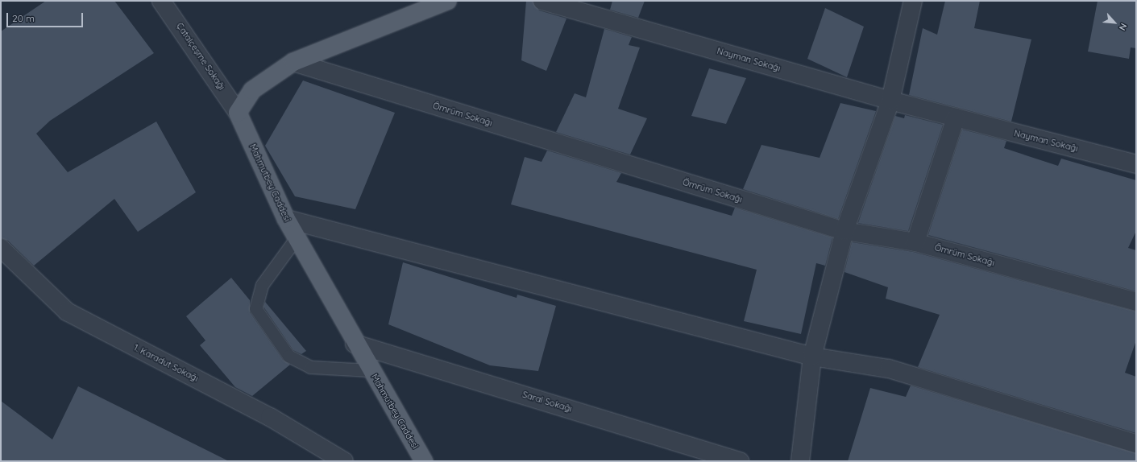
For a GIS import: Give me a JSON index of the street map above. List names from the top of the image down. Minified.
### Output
{"streets":{"main road":["Mahmutbey Caddesi"],"street":["Çatalçeşme Sokağı","Nayman Sokağı","Ömrüm Sokağı","1. Karadut Sokağı","Saral Sokağı"]},"crossings":[["Çatalçeşme Sokağı","Mahmutbey Caddesi"],["Mahmutbey Caddesi","Saral Sokağı"]],"scale_bar":"20 m","north":"bottom right"}
